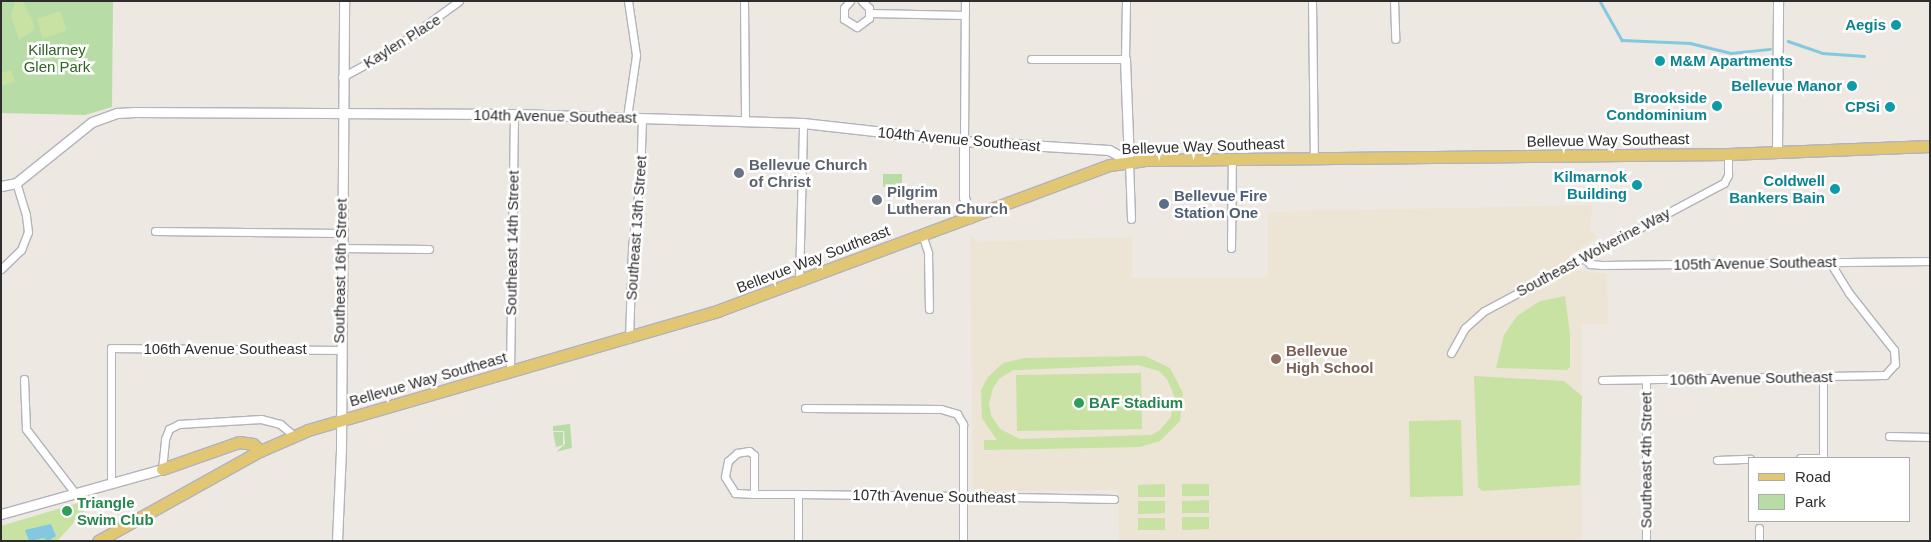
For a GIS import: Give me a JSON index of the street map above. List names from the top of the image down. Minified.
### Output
{"streets":{"main road":["Bellevue Way Southeast"],"street":["Kaylen Place","104th Avenue Southeast","Southeast 13th Street","Southeast 14th Street","Southeast Wolverine Way","105th Avenue Southeast","Southeast 16th Street","106th Avenue Southeast","Southeast 4th Street","107th Avenue Southeast"]},"crossings":[["Kaylen Place","Southeast 16th Street"],["104th Avenue Southeast","Bellevue Way Southeast"],["104th Avenue Southeast","Southeast 13th Street"],["104th Avenue Southeast","Southeast 14th Street"],["104th Avenue Southeast","Southeast 16th Street"],["Bellevue Way Southeast","Southeast 13th Street"],["Bellevue Way Southeast","Southeast 14th Street"],["Bellevue Way Southeast","Southeast Wolverine Way"],["Bellevue Way Southeast","Southeast 16th Street"],["Southeast Wolverine Way","105th Avenue Southeast"],["105th Avenue Southeast","106th Avenue Southeast"],["Southeast 16th Street","106th Avenue Southeast"],["106th Avenue Southeast","Southeast 4th Street"]],"parks":["Killarney Glen Park"],"places":["Aegis","M&M Apartments","Bellevue Manor","Brookside Condominium","CPSi","Bellevue Church of Christ","Kilmarnok Building","Coldwell Bankers Bain","Pilgrim Lutheran Church","Bellevue Fire Station One","Bellevue High School","BAF Stadium","Triangle Swim Club"],"legend":["Road","Park"]}
